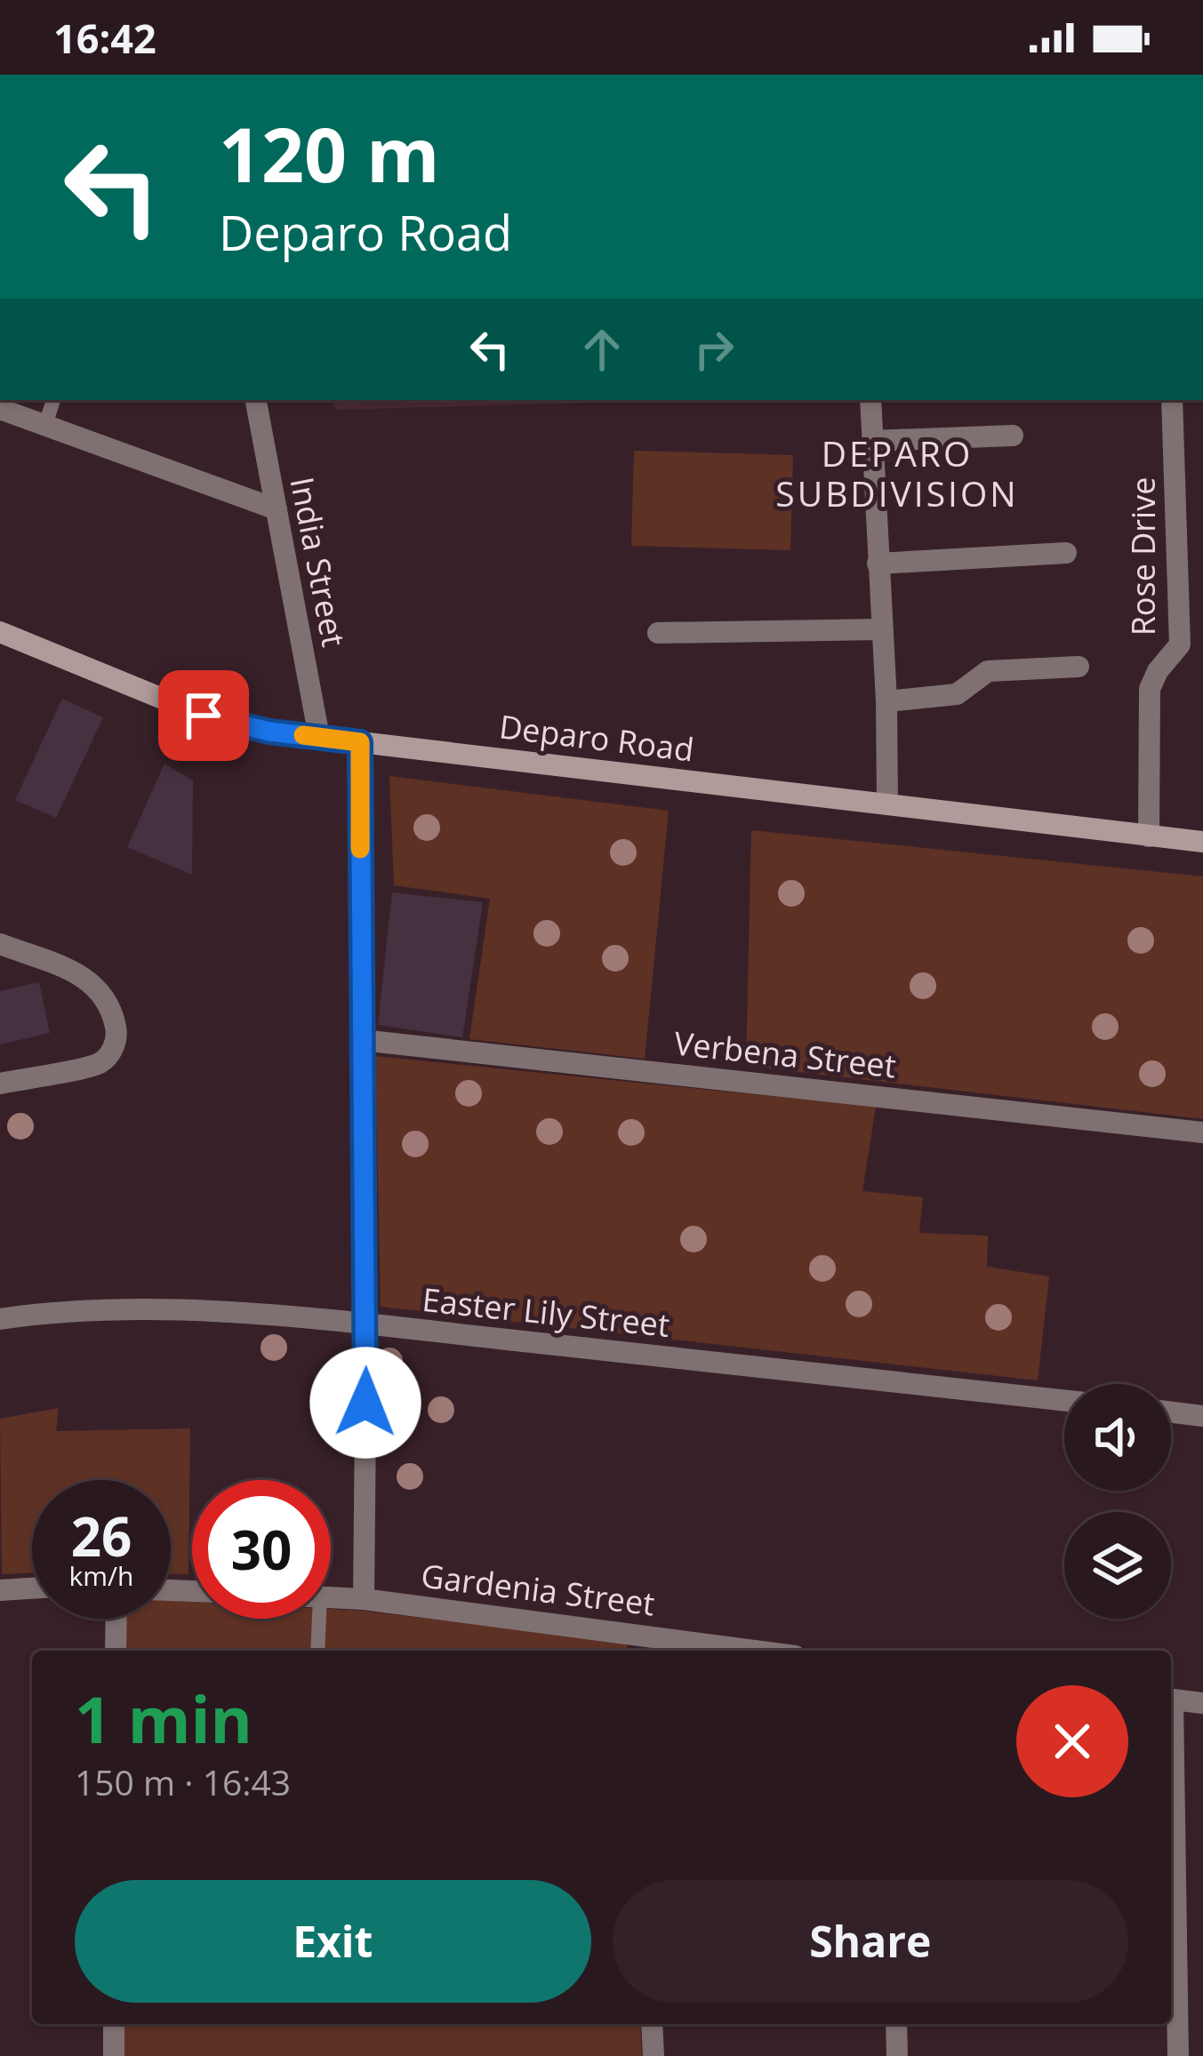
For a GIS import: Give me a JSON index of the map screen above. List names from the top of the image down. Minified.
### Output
{"streets":{"main road":["Deparo Road"],"street":["Rose Drive","India Street","Verbena Street","Easter Lily Street","Gardenia Street"]},"crossings":[["Rose Drive","Deparo Road"],["India Street","Deparo Road"]],"districts":["DEPARO SUBDIVISION"],"page":{"status":"16:42","turn":["120 m","Deparo Road"],"speed":"26 km/h","limit":"30","heading":["1 min","150 m · 16:43"],"buttons":["Exit","Share"]}}
